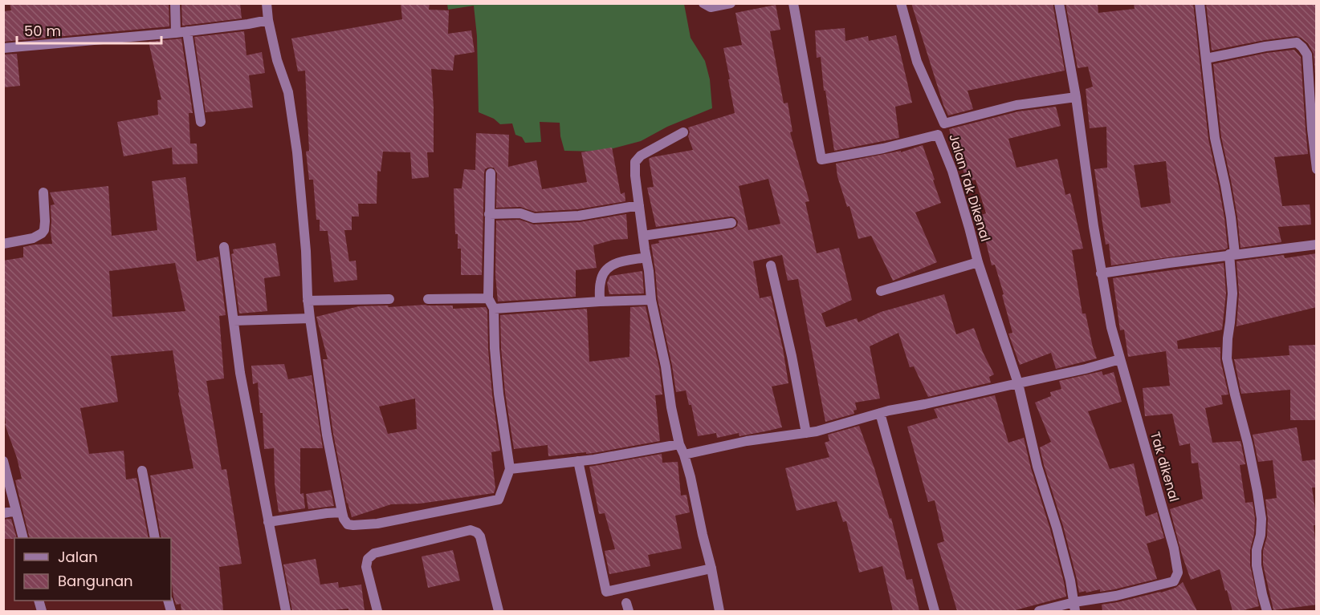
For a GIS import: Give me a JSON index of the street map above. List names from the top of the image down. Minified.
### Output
{"streets":{"street":["Jalan Tak Dikenal","Tak dikenal"]},"crossings":[["Jalan Tak Dikenal","Tak dikenal"]],"legend":["Jalan","Bangunan"],"scale_bar":"50 m"}
